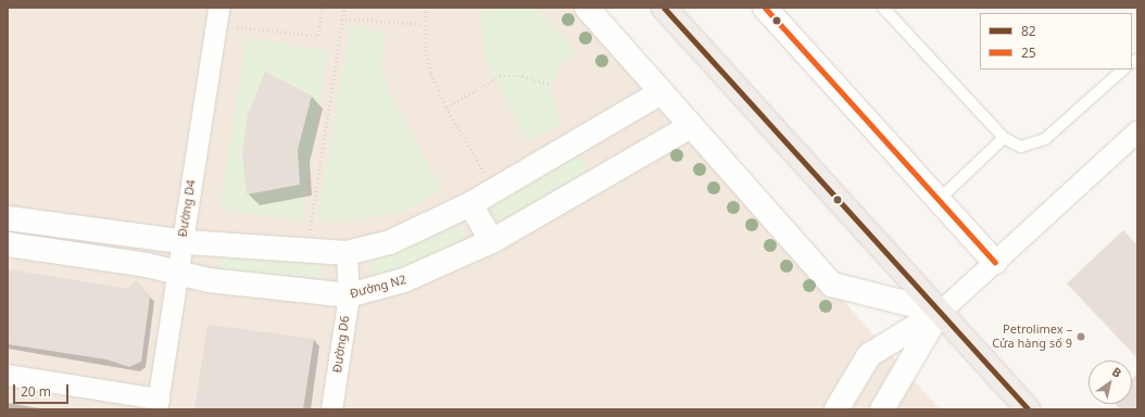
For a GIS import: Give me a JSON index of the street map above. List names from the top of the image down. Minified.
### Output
{"streets":{"street":["Đường D4","Đường N2","Đường D6"]},"crossings":[["Đường D4","Đường N2"],["Đường N2","Đường D6"]],"places":["Petrolimex – Cửa hàng số 9"],"lines":["transit line 82","transit line 25"],"legend":["82","25"],"scale_bar":"20 m","north":"top right"}
